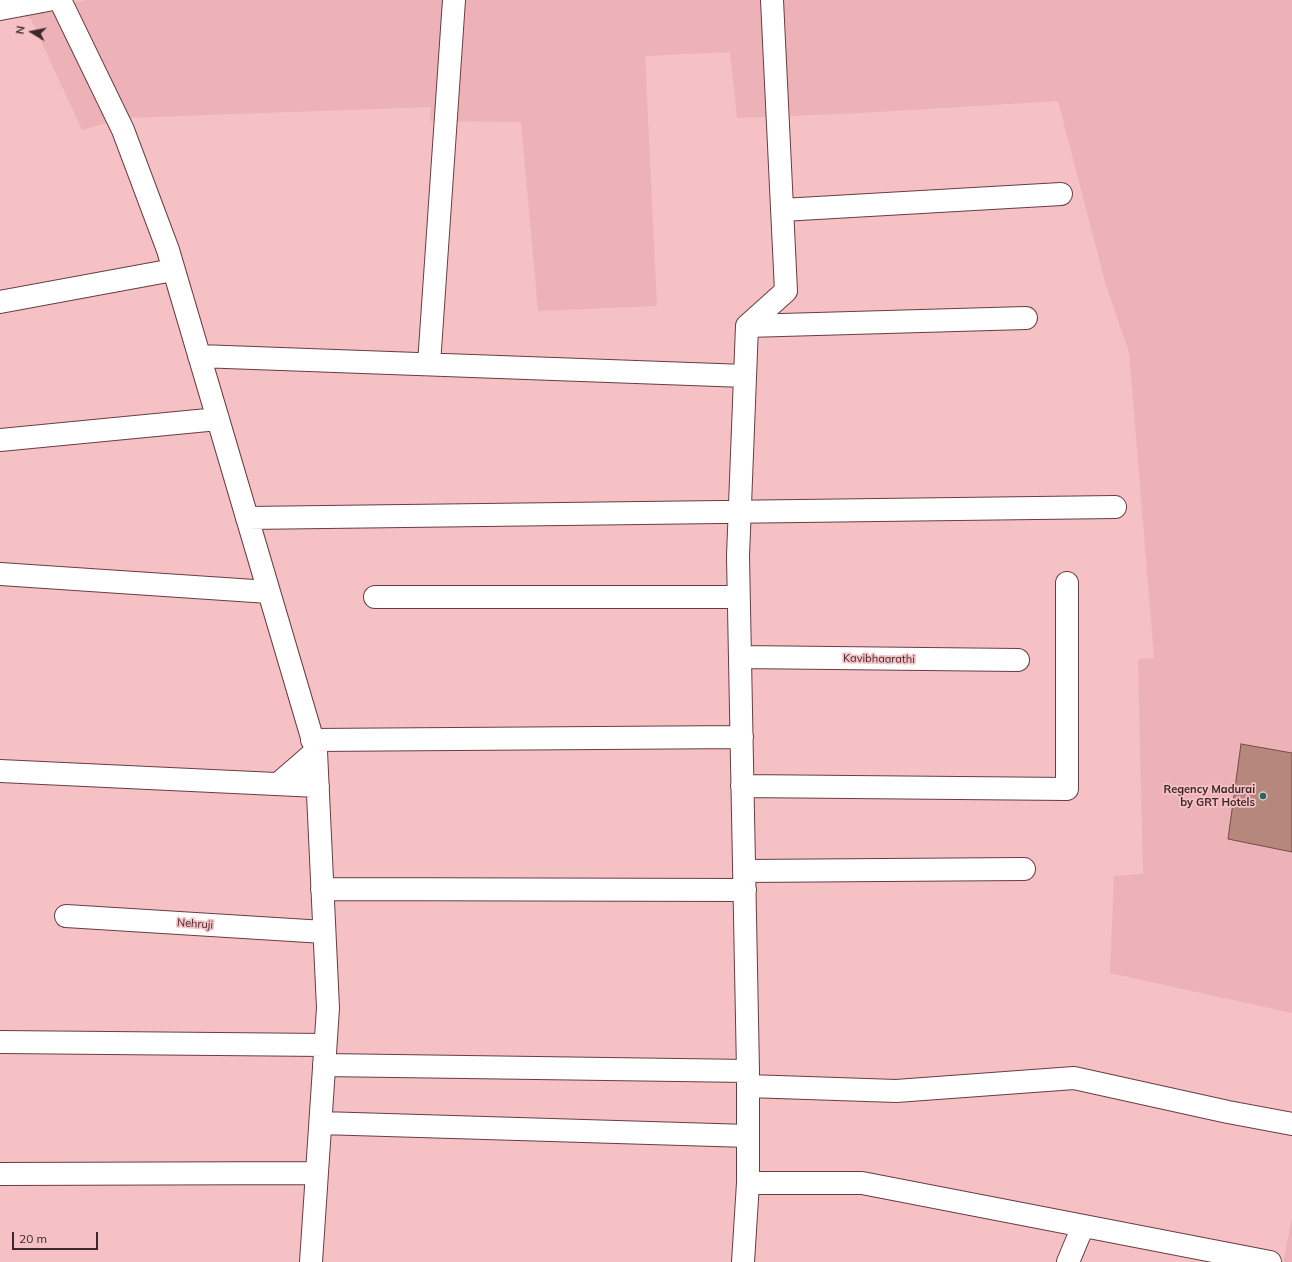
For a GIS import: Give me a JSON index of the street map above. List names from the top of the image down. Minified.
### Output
{"streets":{"street":["Kavibhaarathi","Nehruji"]},"places":["Regency Madurai by GRT Hotels"],"scale_bar":"20 m","north":"left"}
